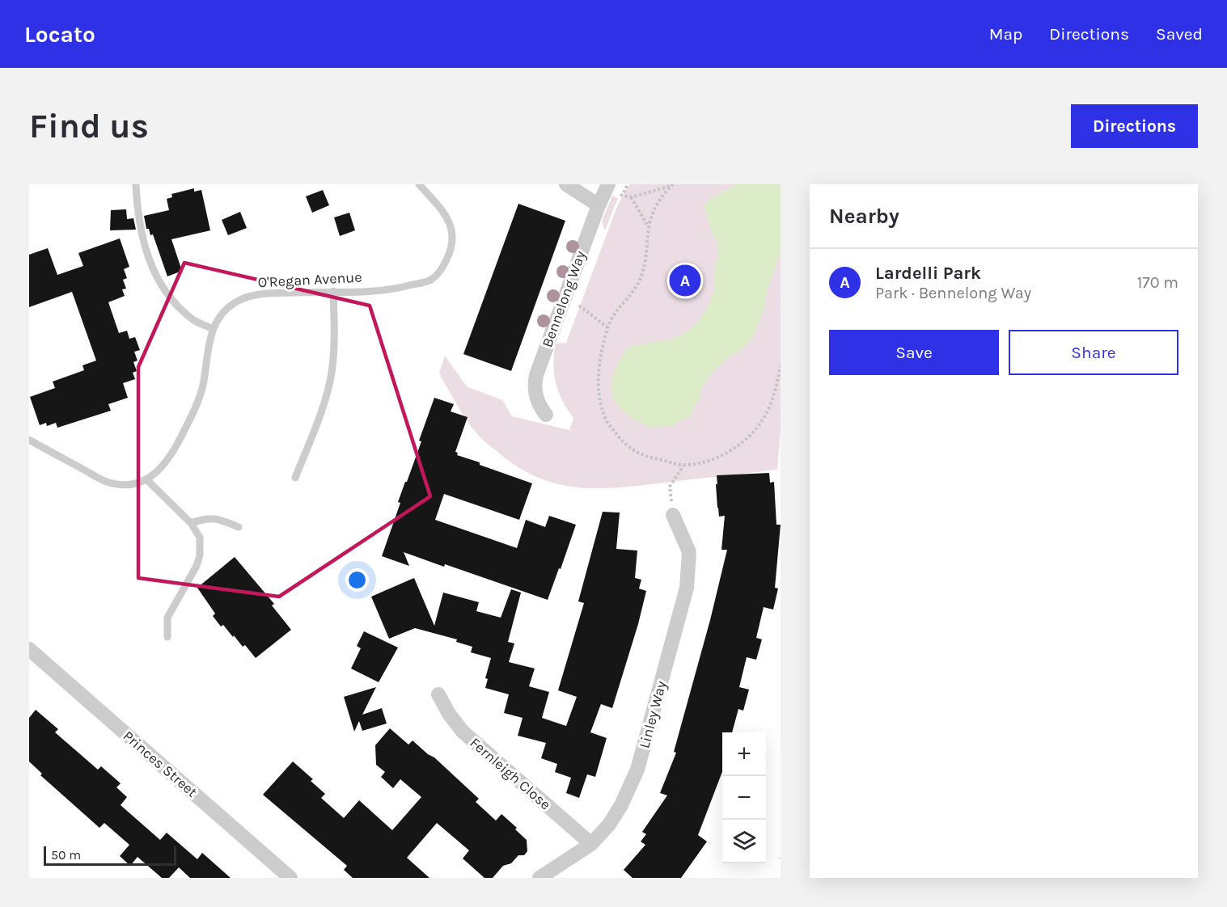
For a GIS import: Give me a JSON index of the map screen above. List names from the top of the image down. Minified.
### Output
{"streets":{"street":["Bennelong Way","Linley Way","Princes Street","Fernleigh Close"],"lane":["O'Regan Avenue"]},"crossings":[["Linley Way","Fernleigh Close"]],"scale_bar":"50 m","page":{"header":"Locato","nav":["Map","Directions","Saved"],"buttons":["Directions",["Save","Share"]],"title":"Find us","heading":"Nearby","list":[{"mark":"A","name":"Lardelli Park","note":"Park · Bennelong Way","value":"170 m"}],"pins":"A","map_buttons":["+","−"],"scale":"50 m"}}
